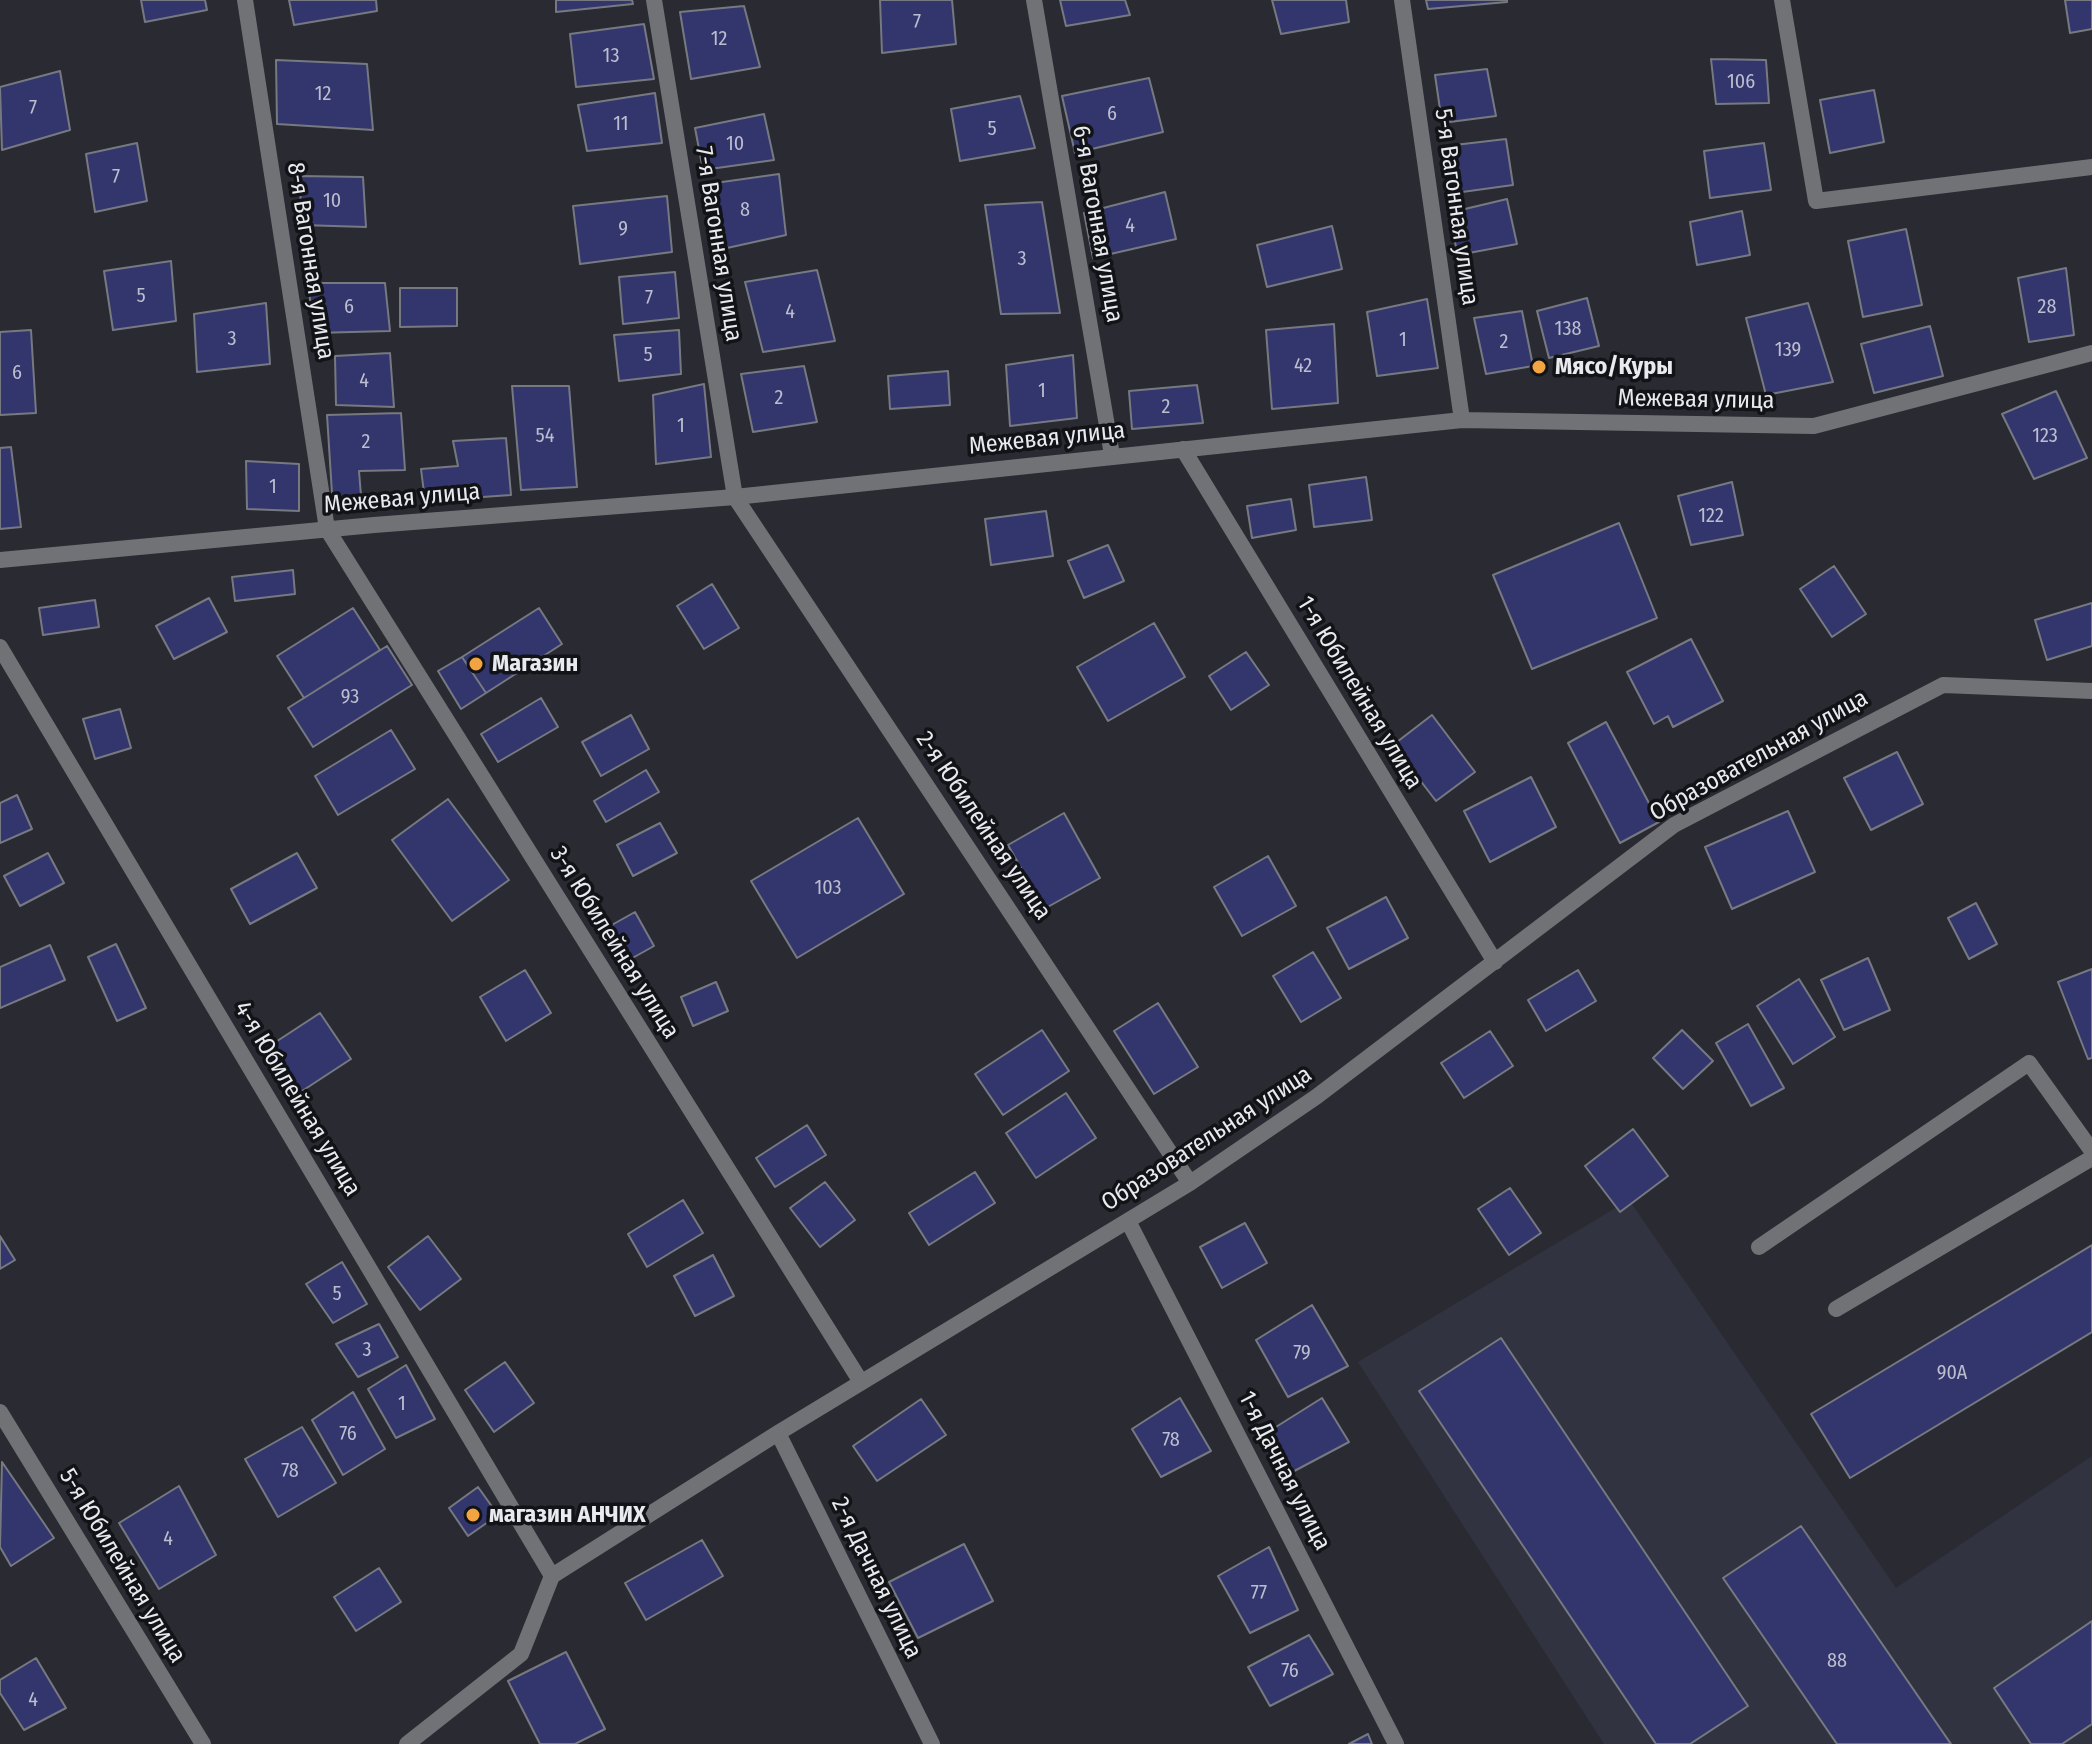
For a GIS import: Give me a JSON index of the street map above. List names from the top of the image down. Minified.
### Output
{"streets":{"street":["5-я Вагонная улица","6-я Вагонная улица","7-я Вагонная улица","8-я Вагонная улица","Межевая улица","1-я Юбилейная улица","Образовательная улица","2-я Юбилейная улица","3-я Юбилейная улица","4-я Юбилейная улица","1-я Дачная улица","5-я Юбилейная улица","2-я Дачная улица"]},"crossings":[["5-я Вагонная улица","Межевая улица"],["6-я Вагонная улица","Межевая улица"],["7-я Вагонная улица","Межевая улица"],["7-я Вагонная улица","2-я Юбилейная улица"],["8-я Вагонная улица","Межевая улица"],["8-я Вагонная улица","3-я Юбилейная улица"],["Межевая улица","1-я Юбилейная улица"],["Межевая улица","2-я Юбилейная улица"],["Межевая улица","3-я Юбилейная улица"],["1-я Юбилейная улица","Образовательная улица"],["Образовательная улица","2-я Юбилейная улица"],["Образовательная улица","3-я Юбилейная улица"],["Образовательная улица","4-я Юбилейная улица"],["Образовательная улица","1-я Дачная улица"],["Образовательная улица","2-я Дачная улица"]],"places":["Мясо/Куры","Магазин","магазин АНЧИХ"],"house_numbers":["7","12","13","106","12","7","6","11","5","10","7","10","8","4","9","3","5","7","6","28","4","138","3","1","2","139","5","42","6","4","1","2","2","1","54","123","2","1","122","93","103","5","3","79","90А","1","76","78","78","4","77","88","76","4"]}
